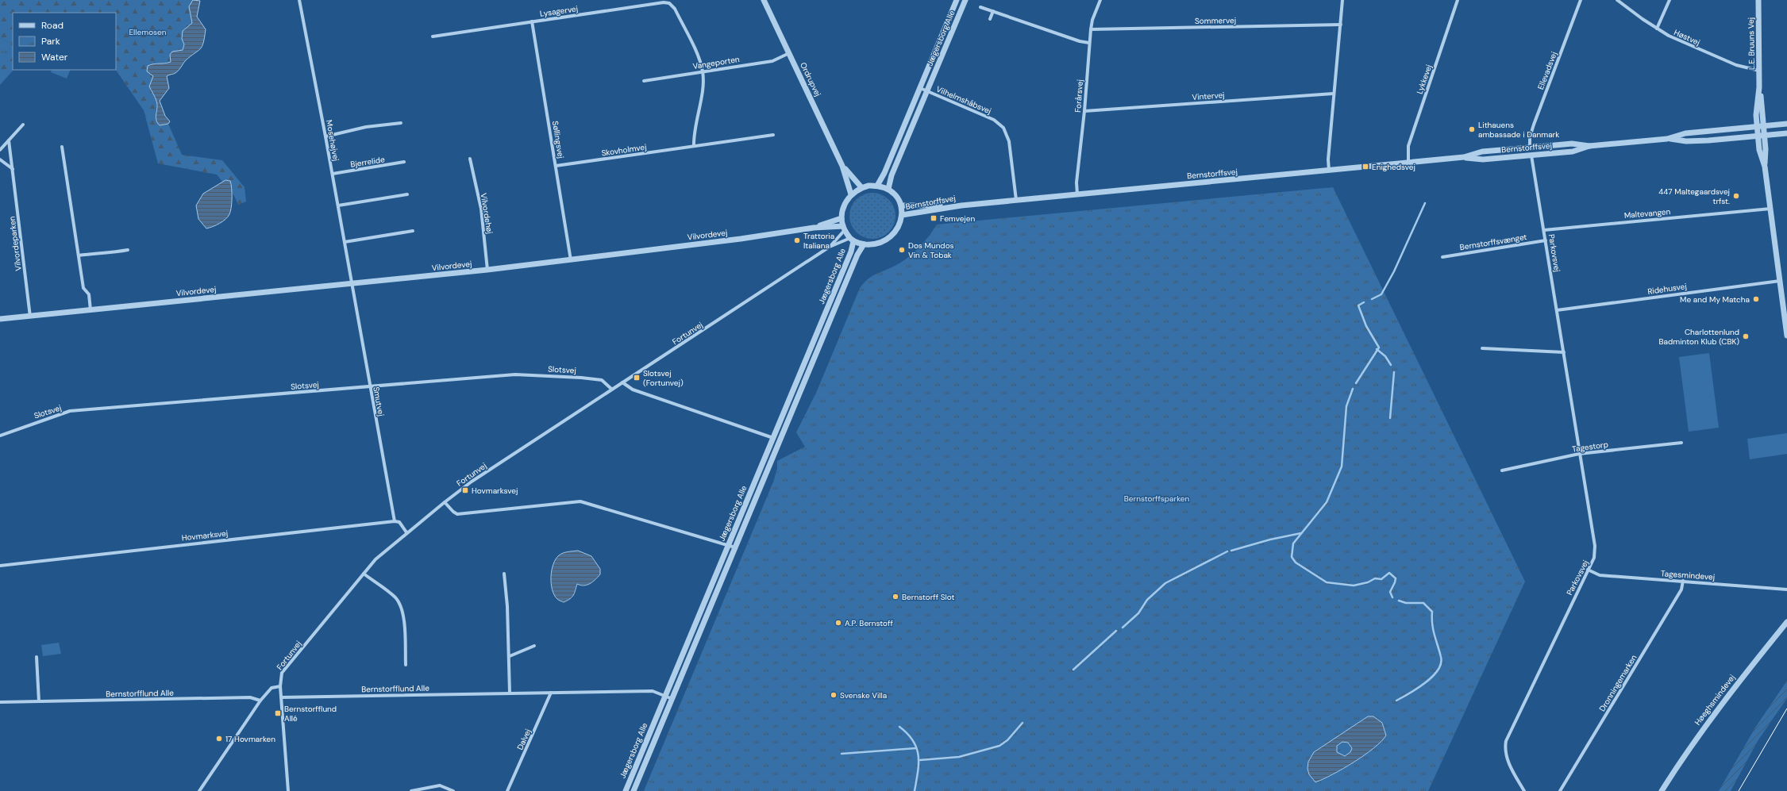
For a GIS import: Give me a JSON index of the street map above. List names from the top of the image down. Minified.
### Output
{"streets":{"street":["Lysagervej","Sommervej","Høstvej","Jægersborg Alle","L.E. Bruuns Vej","Vangeporten","Ellevadsvej","Ordrupvej","Lykkevej","Forårsvej","Vintervej","Vilhelmshåbsvej","Søllingsvej","Mosehøjvej","Bernstorffsvej","Skovholmvej","Bjerrelide","Vilvordehøj","Maltevangen","Vilvordevej","Bernstorffsvænget","Vilvordeparken","Parkovsvej","Ridehusvej","Fortunvej","Slotsvej","Smutvej","Tagestorp","Hovmarksvej","Tagesmindevej","Dronningemarken","Bernstorfflund Alle","Høeghsmindevej","Dalvej"]},"crossings":[["Lysagervej","Vangeporten"],["Lysagervej","Søllingsvej"],["Sommervej","Forårsvej"],["Høstvej","L.E. Bruuns Vej"],["Jægersborg Alle","Ordrupvej"],["Jægersborg Alle","Vilhelmshåbsvej"],["Jægersborg Alle","Bernstorffsvej"],["Jægersborg Alle","Vilvordevej"],["Jægersborg Alle","Fortunvej"],["Jægersborg Alle","Bernstorfflund Alle"],["L.E. Bruuns Vej","Bernstorffsvej"],["Vangeporten","Ordrupvej"],["Ellevadsvej","Bernstorffsvej"],["Ordrupvej","Bernstorffsvej"],["Ordrupvej","Vilvordevej"],["Ordrupvej","Fortunvej"],["Lykkevej","Bernstorffsvej"],["Forårsvej","Vintervej"],["Forårsvej","Bernstorffsvej"],["Vilhelmshåbsvej","Bernstorffsvej"],["Søllingsvej","Skovholmvej"],["Søllingsvej","Vilvordevej"],["Mosehøjvej","Bjerrelide"],["Mosehøjvej","Vilvordevej"],["Mosehøjvej","Smutvej"],["Bernstorffsvej","Vilvordevej"],["Bernstorffsvej","Parkovsvej"],["Bernstorffsvej","Fortunvej"],["Vilvordehøj","Vilvordevej"],["Maltevangen","Parkovsvej"],["Vilvordevej","Vilvordeparken"],["Vilvordevej","Fortunvej"],["Vilvordevej","Smutvej"],["Bernstorffsvænget","Parkovsvej"],["Parkovsvej","Ridehusvej"],["Parkovsvej","Tagestorp"],["Parkovsvej","Tagesmindevej"],["Fortunvej","Slotsvej"],["Fortunvej","Bernstorfflund Alle"],["Slotsvej","Smutvej"],["Smutvej","Hovmarksvej"],["Tagesmindevej","Dronningemarken"],["Bernstorfflund Alle","Dalvej"]],"parks":["Ellemosen","Bernstorffsparken"],"places":{"other":["Lithauens ambassade i Danmark","447 Maltegaardsvej trfst.","Trattoria Italiana","Dos Mundos Vin & Tobak","Me and My Matcha","Charlottenlund Badminton Klub (CBK)","Bernstorff Slot","A.P. Bernstoff","Svenske Villa","17 Hovmarken"],"transit":["Enighedsvej","Femvejen","Slotsvej (Fortunvej)","Hovmarksvej","Bernstorfflund Allé"]},"legend":["Road","Park","Water"]}
